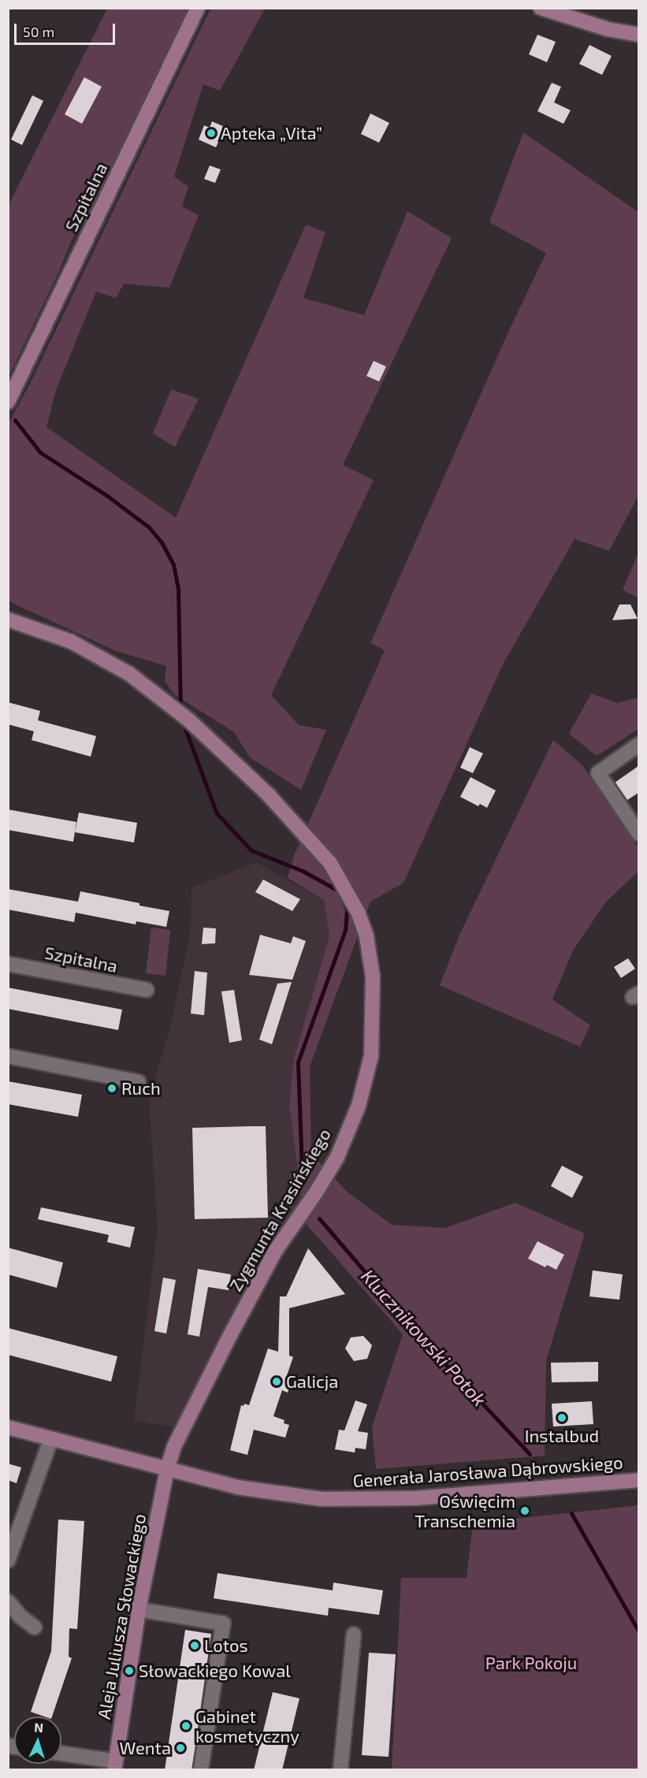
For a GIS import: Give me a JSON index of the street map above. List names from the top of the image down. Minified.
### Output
{"streets":{"street":["Szpitalna","Zygmunta Krasińskiego","Generała Jarosława Dąbrowskiego","Aleja Juliusza Słowackiego"]},"crossings":[["Zygmunta Krasińskiego","Generała Jarosława Dąbrowskiego"],["Zygmunta Krasińskiego","Aleja Juliusza Słowackiego"],["Generała Jarosława Dąbrowskiego","Aleja Juliusza Słowackiego"]],"water":["Klucznikowski Potok"],"parks":["Park Pokoju"],"places":["Apteka „Vita”","Ruch","Galicja","Instalbud","Oświęcim Transchemia","Lotos","Słowackiego Kowal","Gabinet kosmetyczny","Wenta"],"scale_bar":"50 m","north":"top"}
